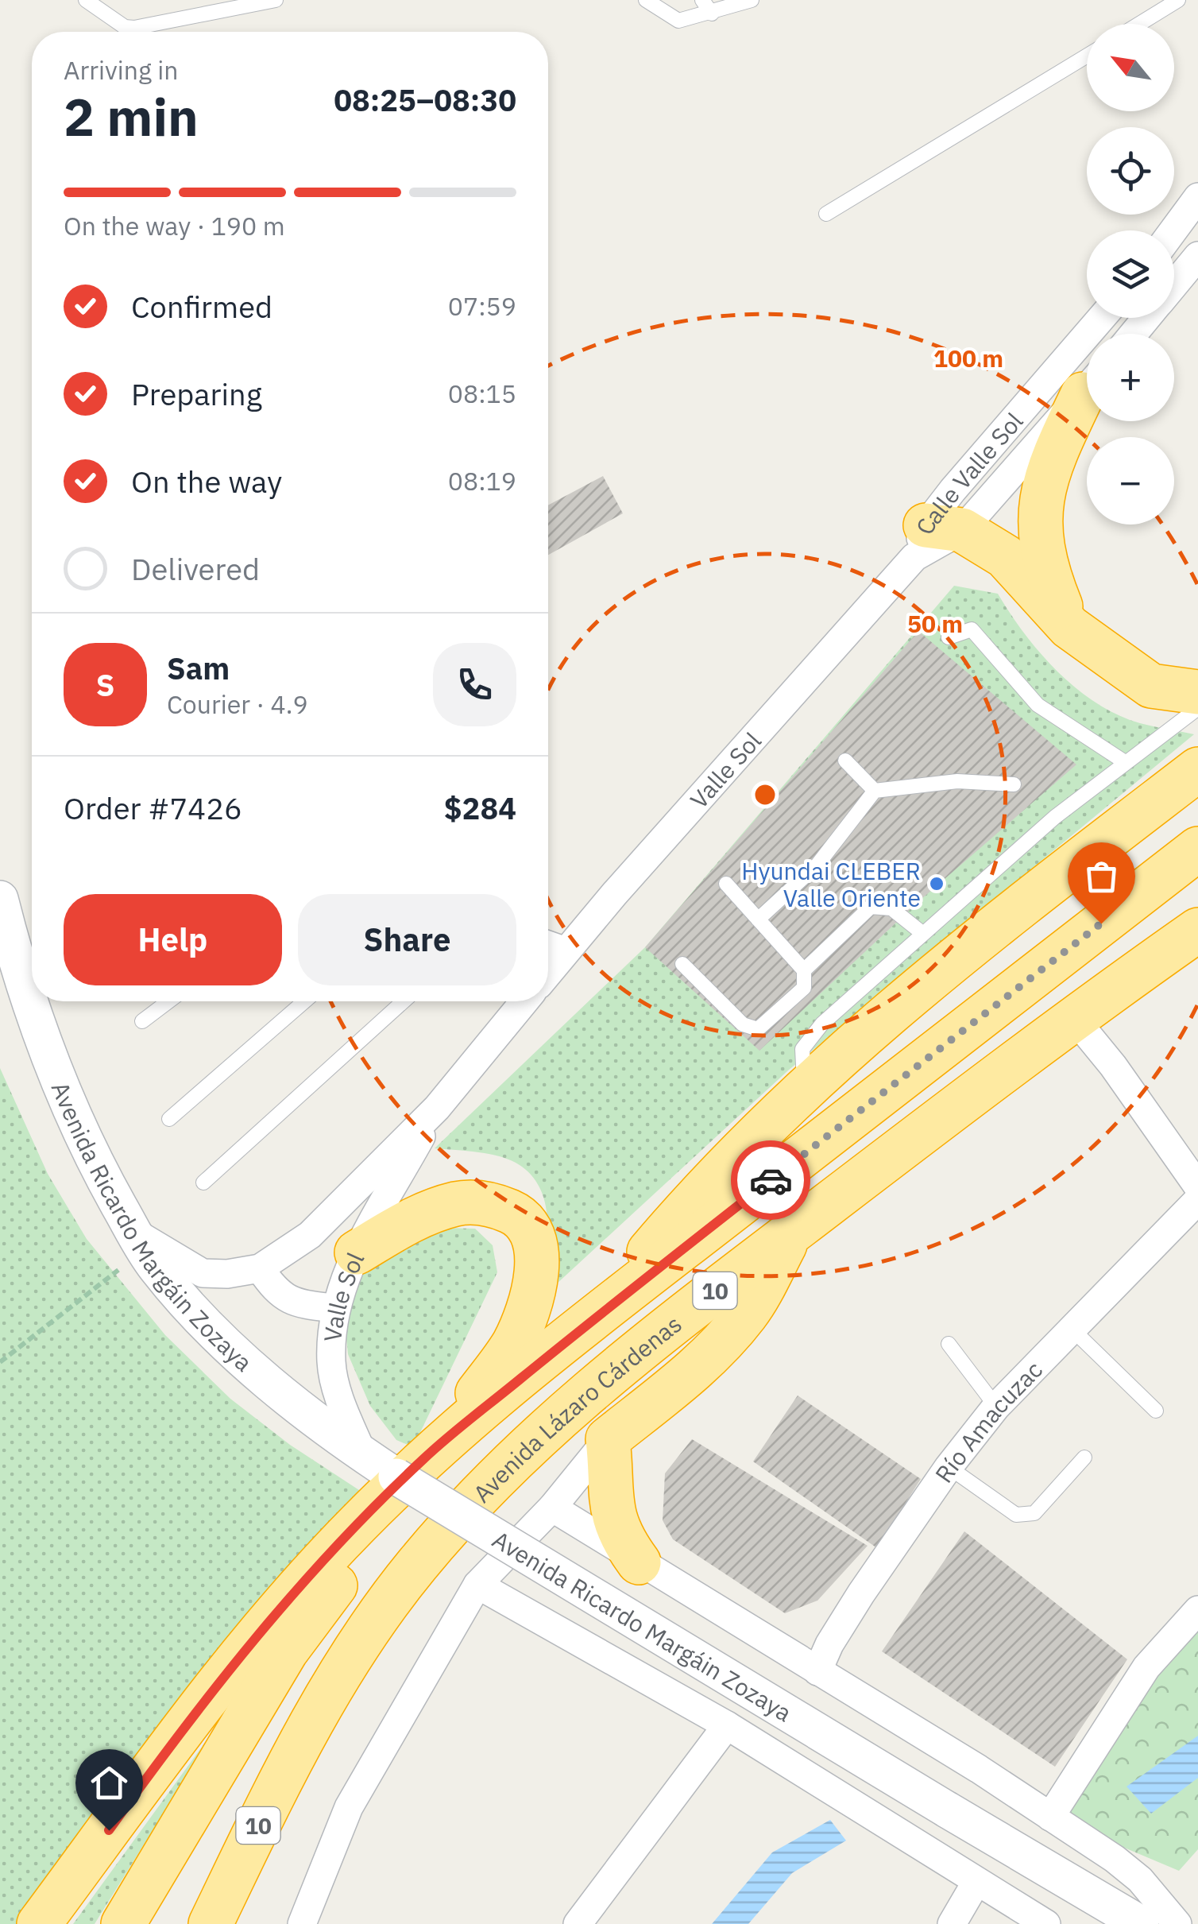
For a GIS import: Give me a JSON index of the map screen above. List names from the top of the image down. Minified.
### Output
{"streets":{"highway":["10","Avenida Lázaro Cárdenas"],"street":["Calle Valle Sol","Valle Sol","Avenida Ricardo Margáin Zozaya","Río Amacuzac"]},"crossings":[["Calle Valle Sol","Valle Sol"],["Valle Sol","Avenida Ricardo Margáin Zozaya"],["Valle Sol","10"],["Avenida Ricardo Margáin Zozaya","10"]],"places":["Hyundai CLEBER Valle Oriente"],"north":"top left","page":{"map_buttons":["+","−"],"heading":["2 min","Arriving in","08:25–08:30"],"panel":["Sam","Courier · 4.9","Order #7426","$284"],"bar":"On the way · 190 m","list":[["Confirmed","07:59"],["Preparing","08:15"],["On the way","08:19"],"Delivered"],"round":"S","buttons":["Help","Share"]},"rings":["100 m","50 m"]}
